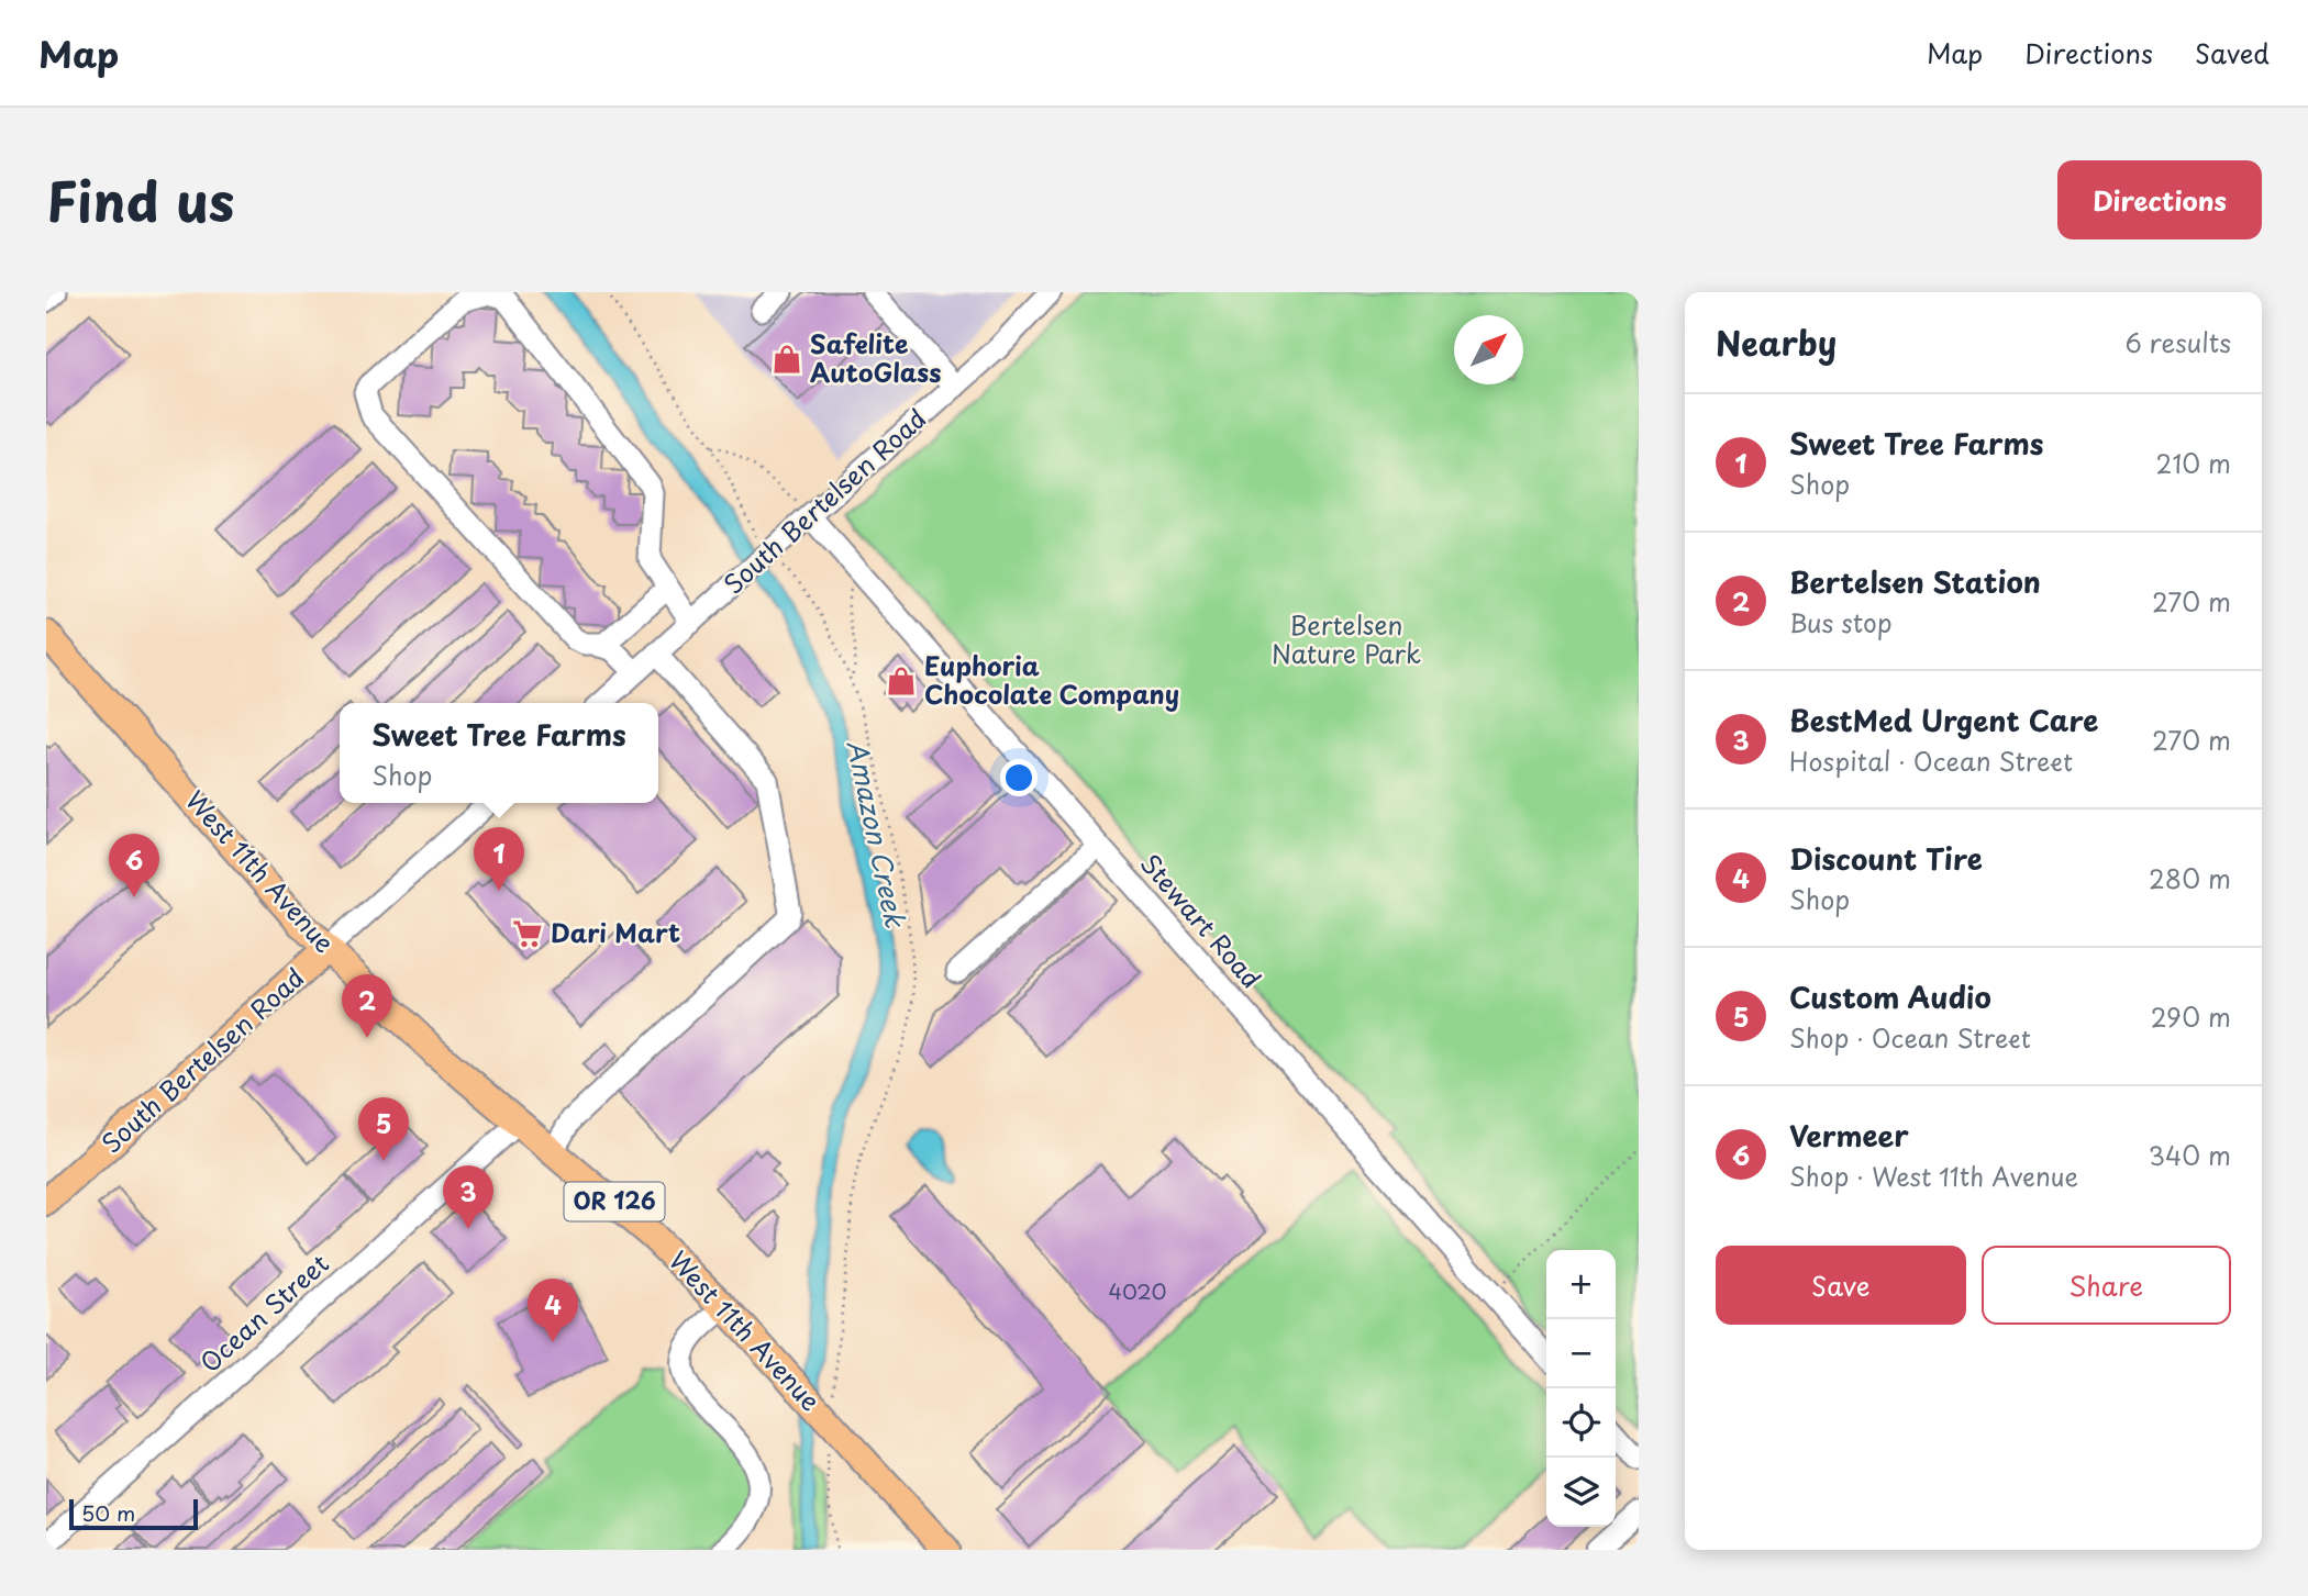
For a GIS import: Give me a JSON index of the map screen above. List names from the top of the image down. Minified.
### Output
{"streets":{"main road":["South Bertelsen Road","West 11th Avenue","OR 126"],"street":["Stewart Road","Ocean Street"]},"crossings":[["South Bertelsen Road","West 11th Avenue"],["South Bertelsen Road","Stewart Road"],["West 11th Avenue","Ocean Street"]],"water":["Amazon Creek"],"parks":["Bertelsen Nature Park"],"places":{"shop":["Safelite AutoGlass","Euphoria Chocolate Company"],"supermarket":["Dari Mart"]},"house_numbers":["4020"],"scale_bar":"50 m","north":"top right","page":{"header":"Map","nav":["Map","Directions","Saved"],"title":"Find us","buttons":["Directions",["Save","Share"]],"heading":["Nearby","6 results"],"list":[{"mark":"1","name":"Sweet Tree Farms","note":"Shop","value":"210 m"},{"mark":"2","name":"Bertelsen Station","note":"Bus stop","value":"270 m"},{"mark":"3","name":"BestMed Urgent Care","note":"Hospital · Ocean Street","value":"270 m"},{"mark":"4","name":"Discount Tire","note":"Shop","value":"280 m"},{"mark":"5","name":"Custom Audio","note":"Shop · Ocean Street","value":"290 m"},{"mark":"6","name":"Vermeer","note":"Shop · West 11th Avenue","value":"340 m"}],"popup":["Sweet Tree Farms","Shop"],"pins":["1","6","2","5","3","4"],"map_buttons":["+","−"],"scale":"50 m"}}
